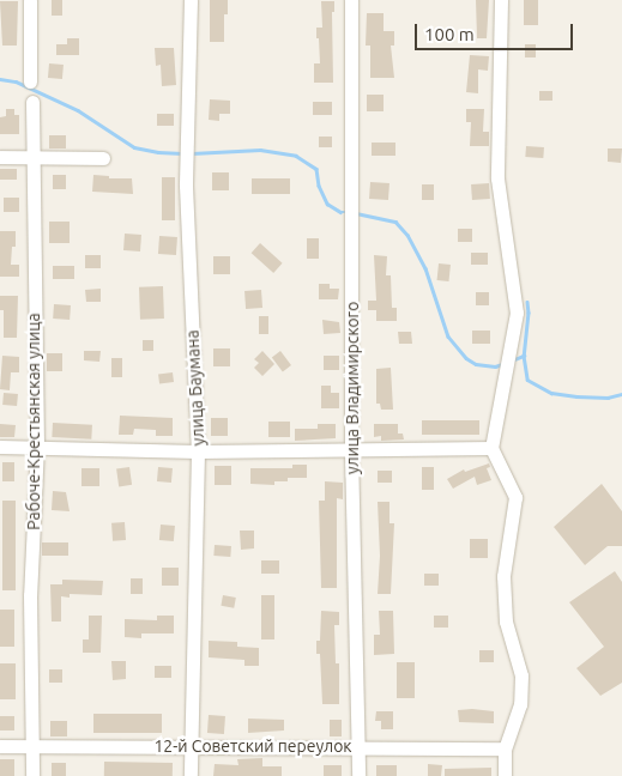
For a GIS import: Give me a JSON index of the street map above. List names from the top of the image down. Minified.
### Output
{"streets":{"street":["улица Баумана","улица Владимирского","Рабоче-Крестьянская улица","12-й Советский переулок"]},"crossings":[["улица Баумана","12-й Советский переулок"],["улица Владимирского","12-й Советский переулок"],["Рабоче-Крестьянская улица","12-й Советский переулок"]],"scale_bar":"100 m"}
